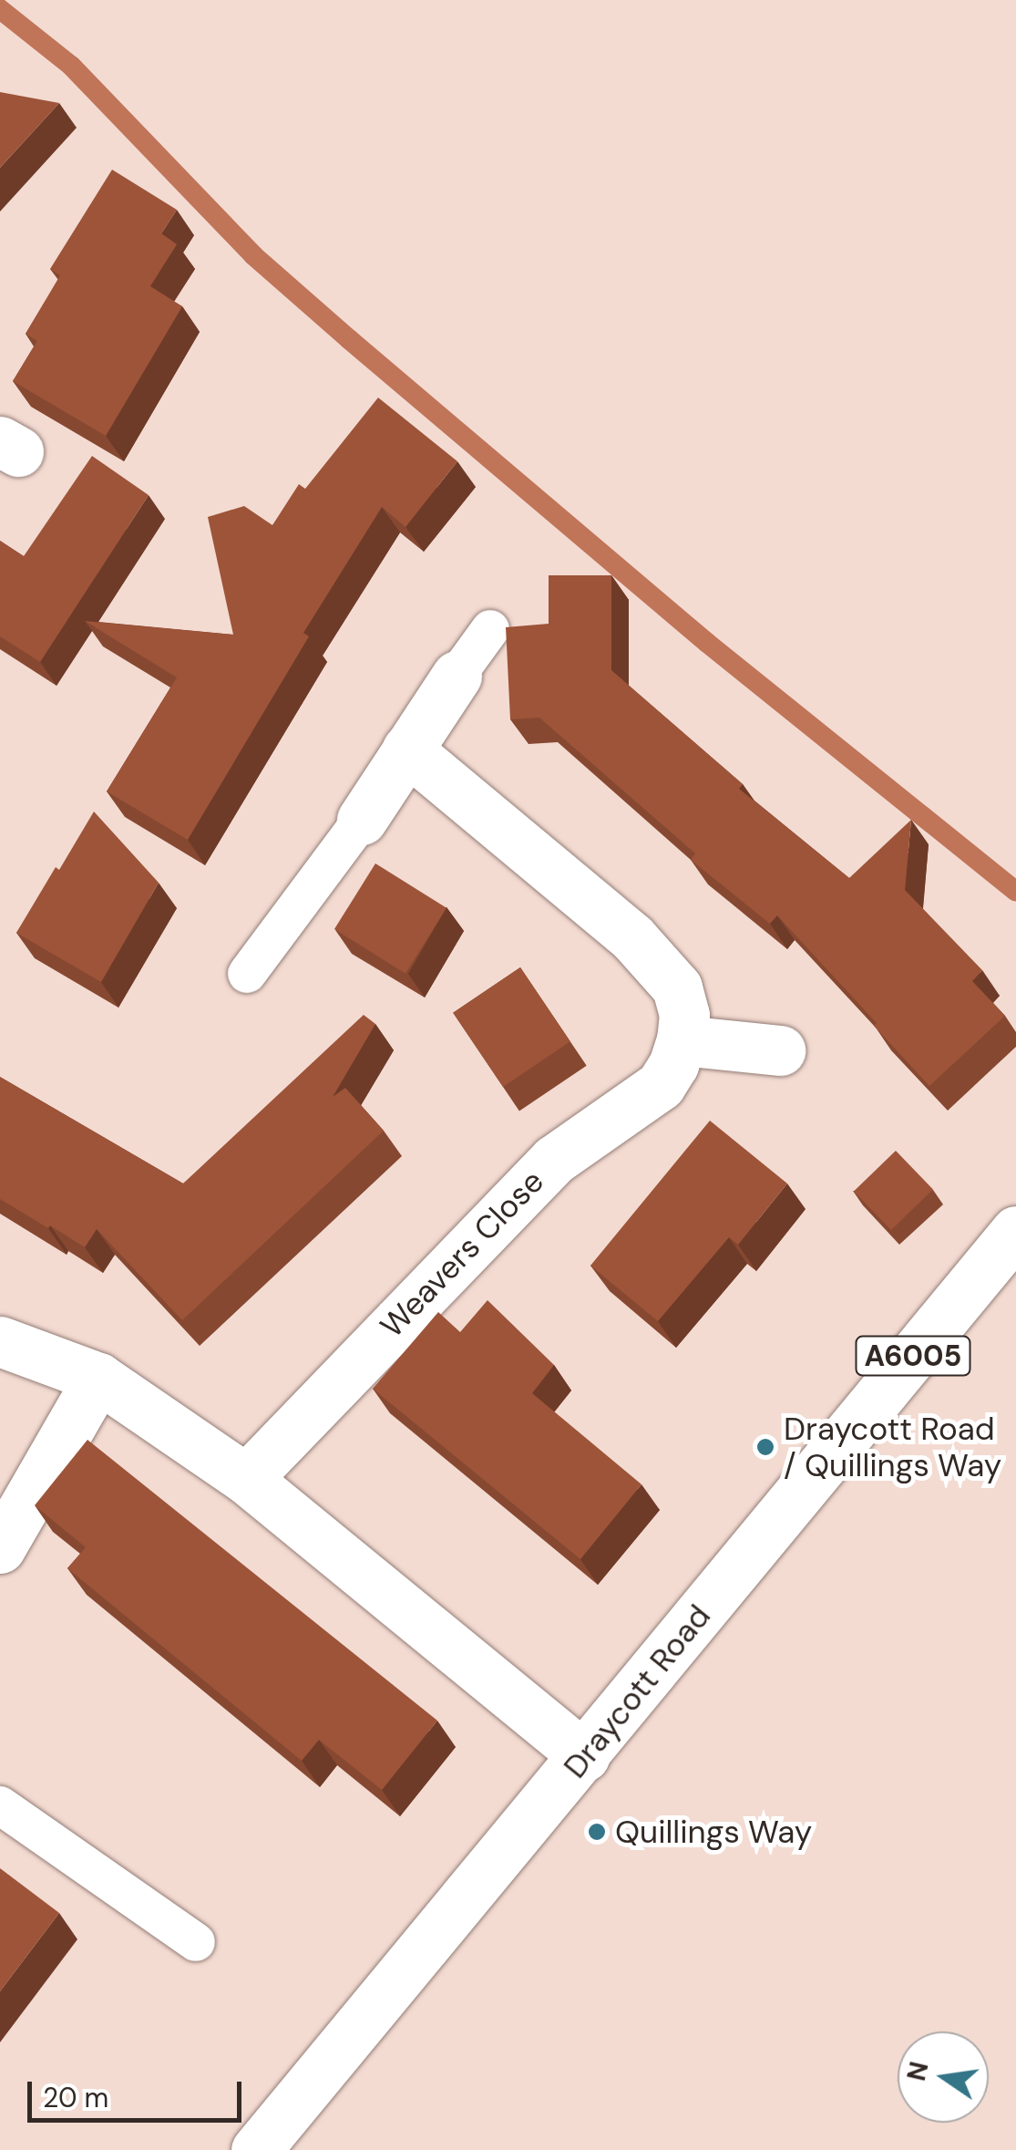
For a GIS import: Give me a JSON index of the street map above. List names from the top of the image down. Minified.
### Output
{"streets":{"street":["Weavers Close","A6005","Draycott Road"]},"places":["Draycott Road / Quillings Way","Quillings Way"],"scale_bar":"20 m","north":"left"}
